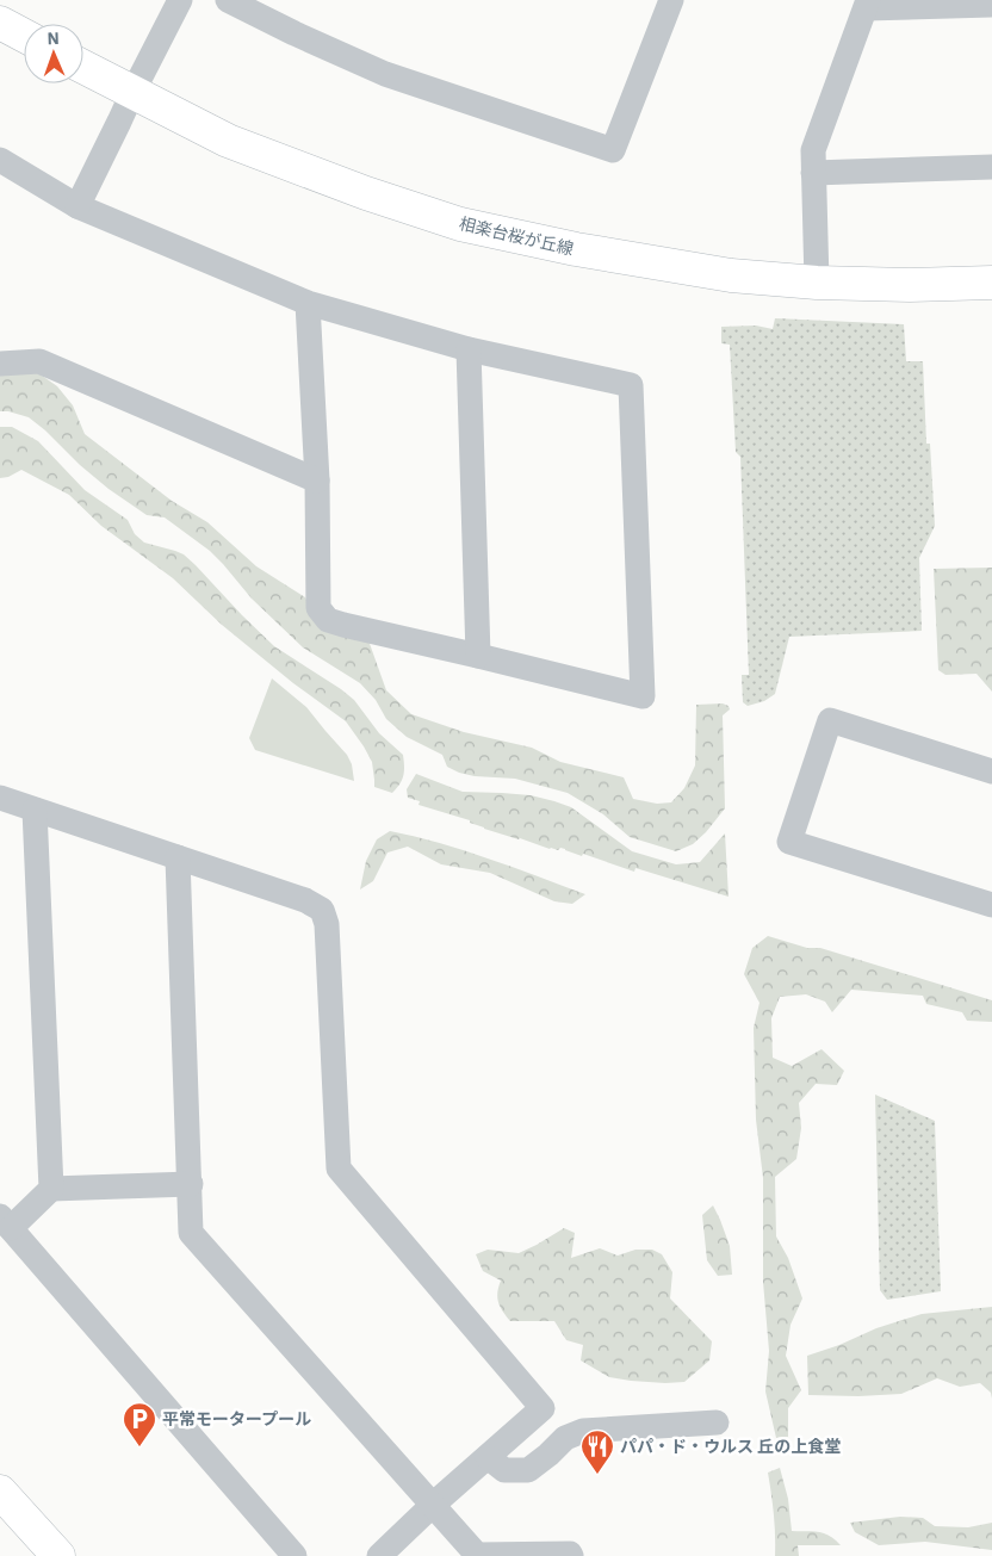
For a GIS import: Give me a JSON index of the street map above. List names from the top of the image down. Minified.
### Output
{"streets":{"main road":["相楽台桜が丘線"]},"places":{"parking":["平常モータープール"],"restaurant":["パパ・ド・ウルス 丘の上食堂"]},"north":"top"}
